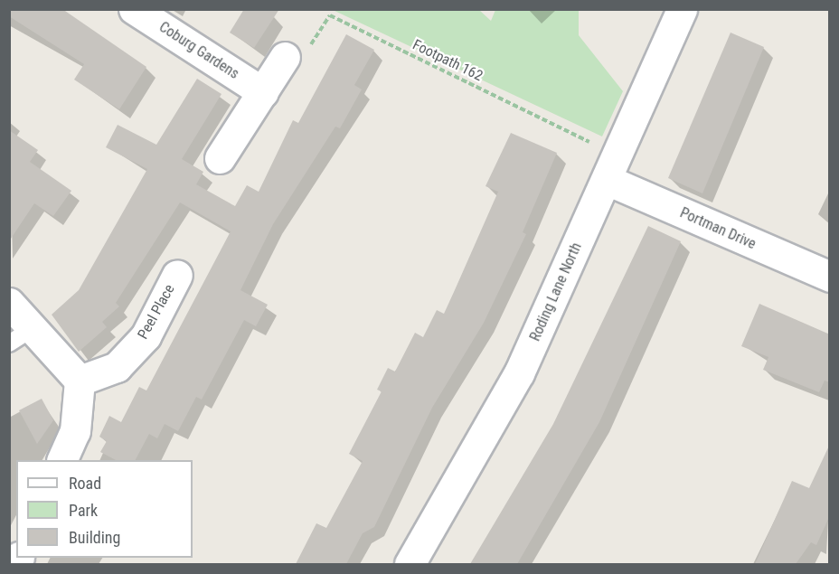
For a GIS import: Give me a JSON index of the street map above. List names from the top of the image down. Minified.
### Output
{"streets":{"street":["Coburg Gardens","Portman Drive","Roding Lane North","Peel Place"],"path":["Footpath 162"]},"crossings":[["Footpath 162","Portman Drive"],["Footpath 162","Roding Lane North"],["Portman Drive","Roding Lane North"]],"legend":["Road","Park","Building"]}
